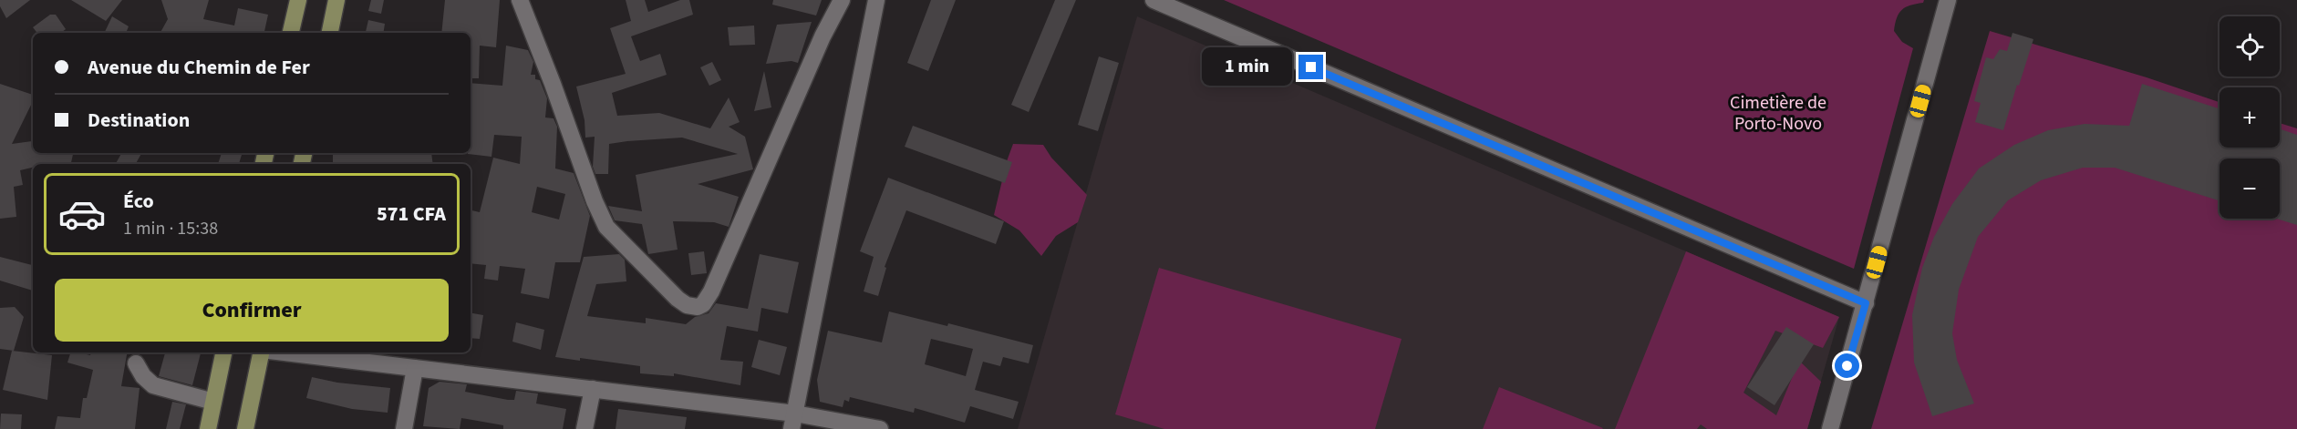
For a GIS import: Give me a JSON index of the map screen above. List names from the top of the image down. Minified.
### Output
{"parks":["Cimetière de Porto-Novo"],"page":{"map_buttons":["+","−"],"banner":["Avenue du Chemin de Fer","Destination"],"bubble":"1 min","list":[{"name":"Éco","note":"1 min · 15:38","value":"571 CFA"}],"buttons":"Confirmer"}}
